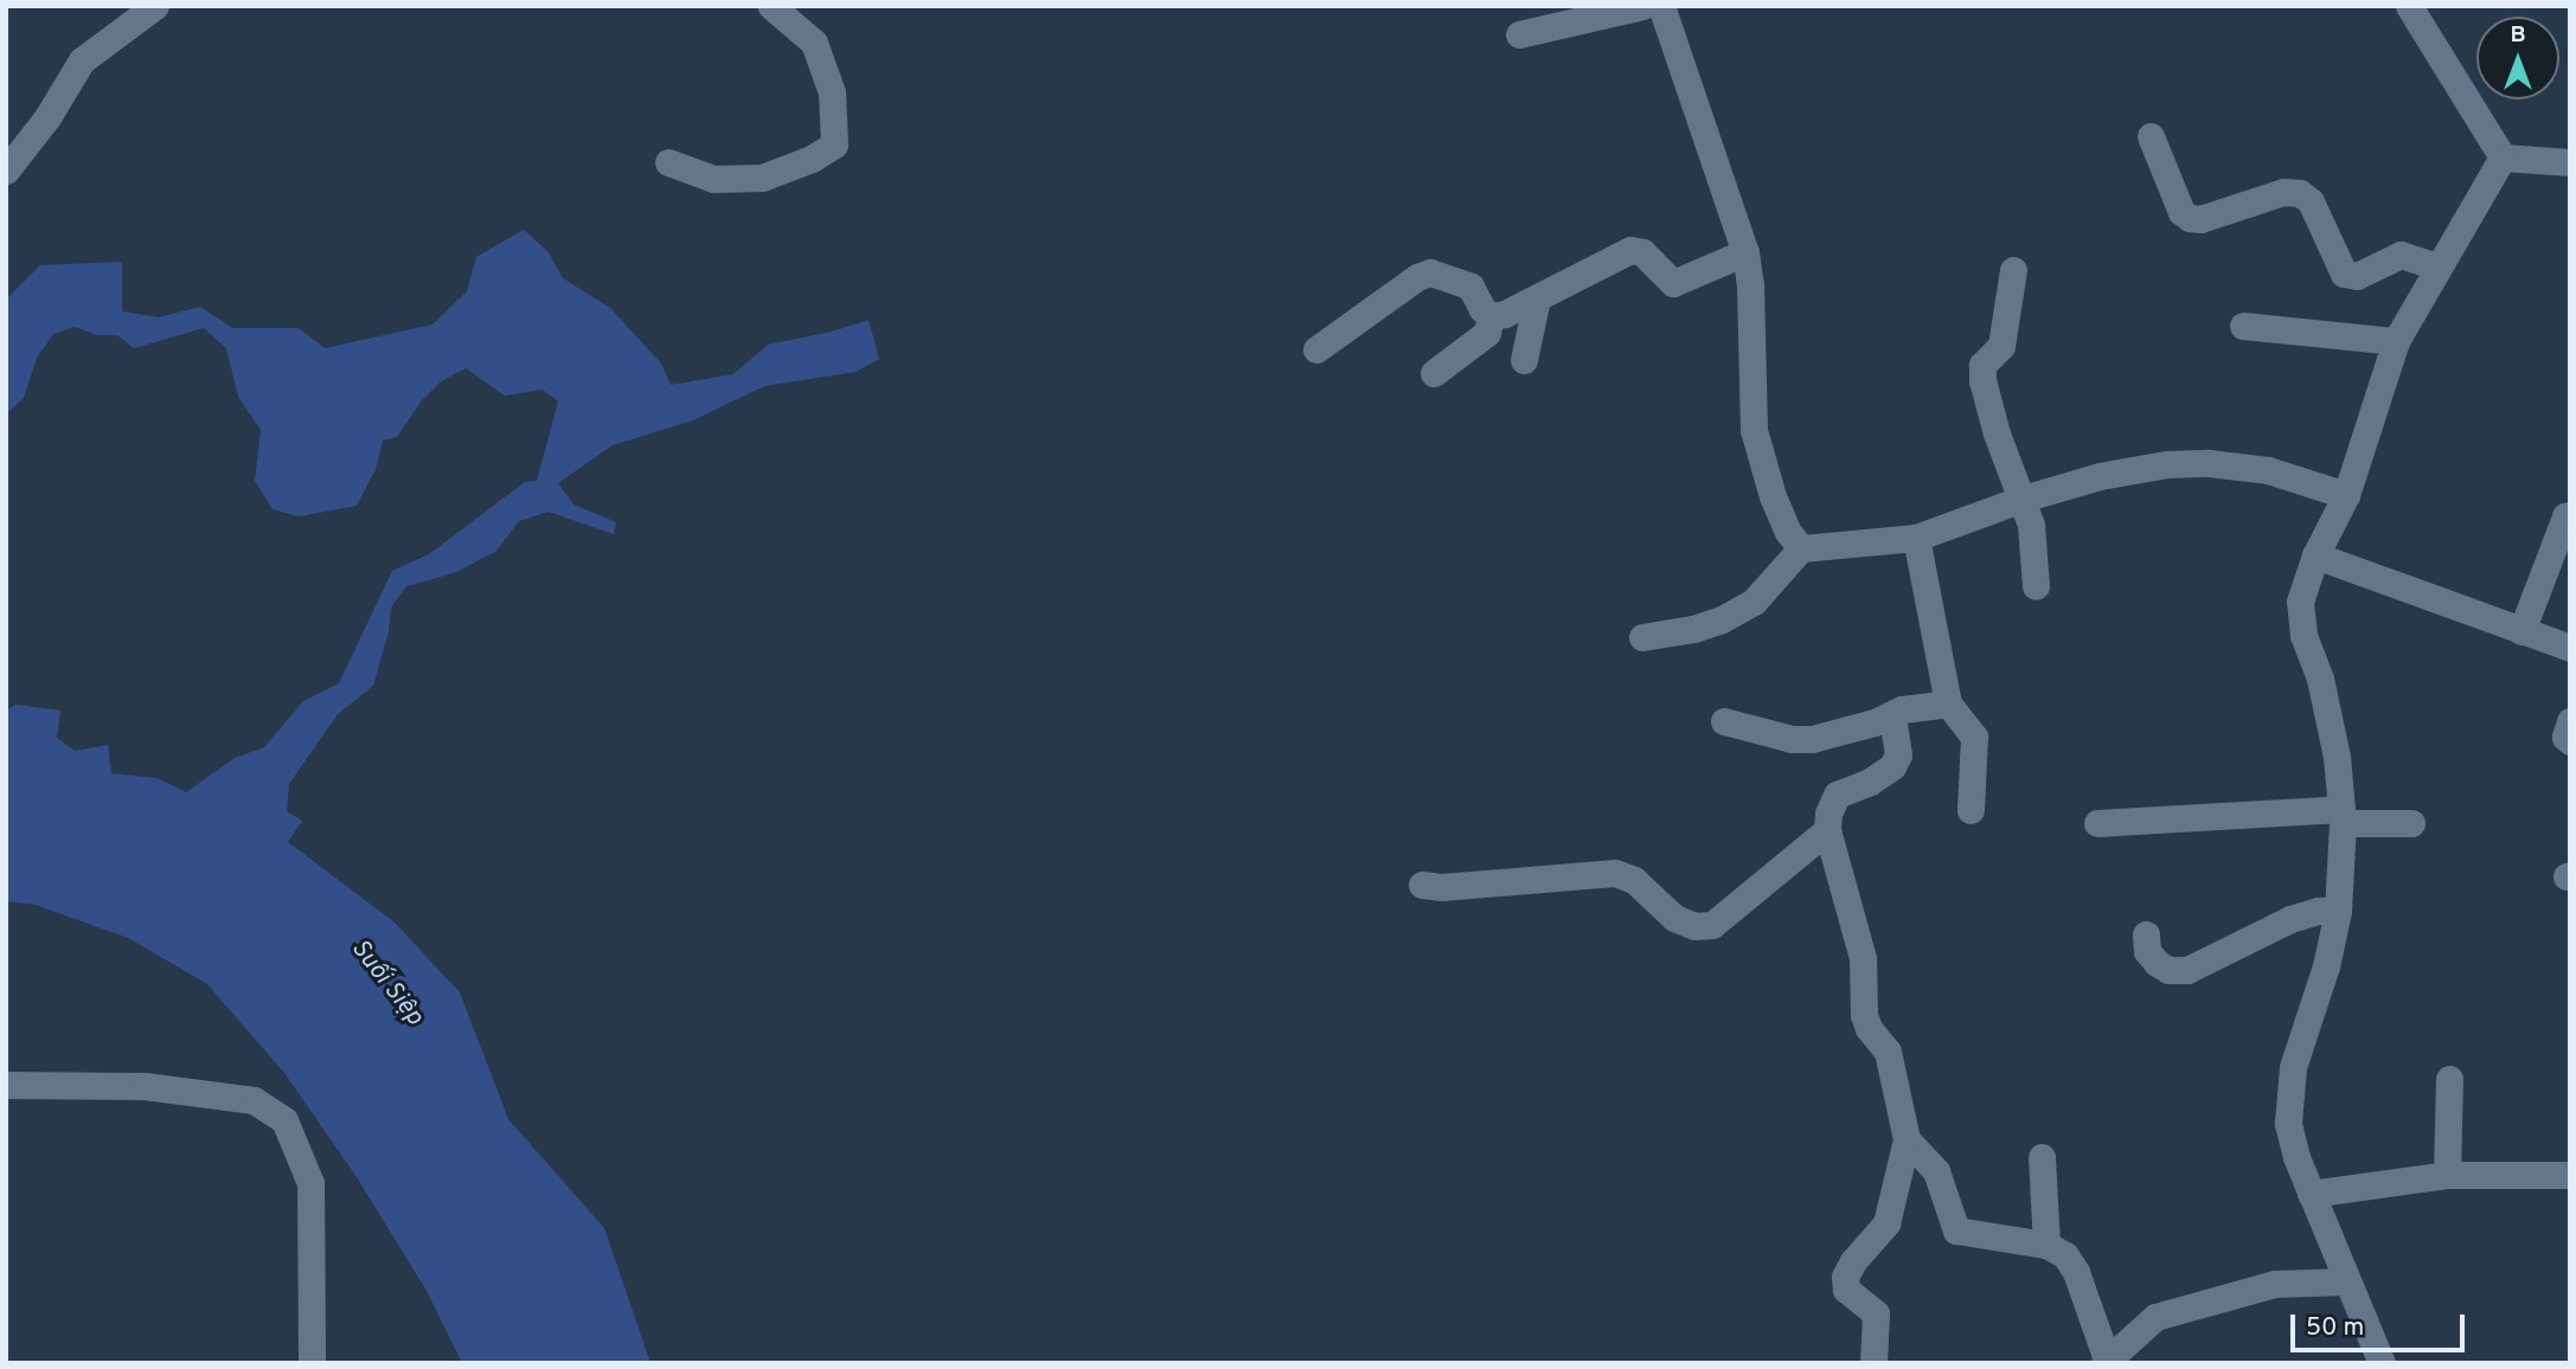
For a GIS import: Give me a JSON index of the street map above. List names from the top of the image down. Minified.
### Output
{"water":["Suối Siệp"],"scale_bar":"50 m","north":"top"}
